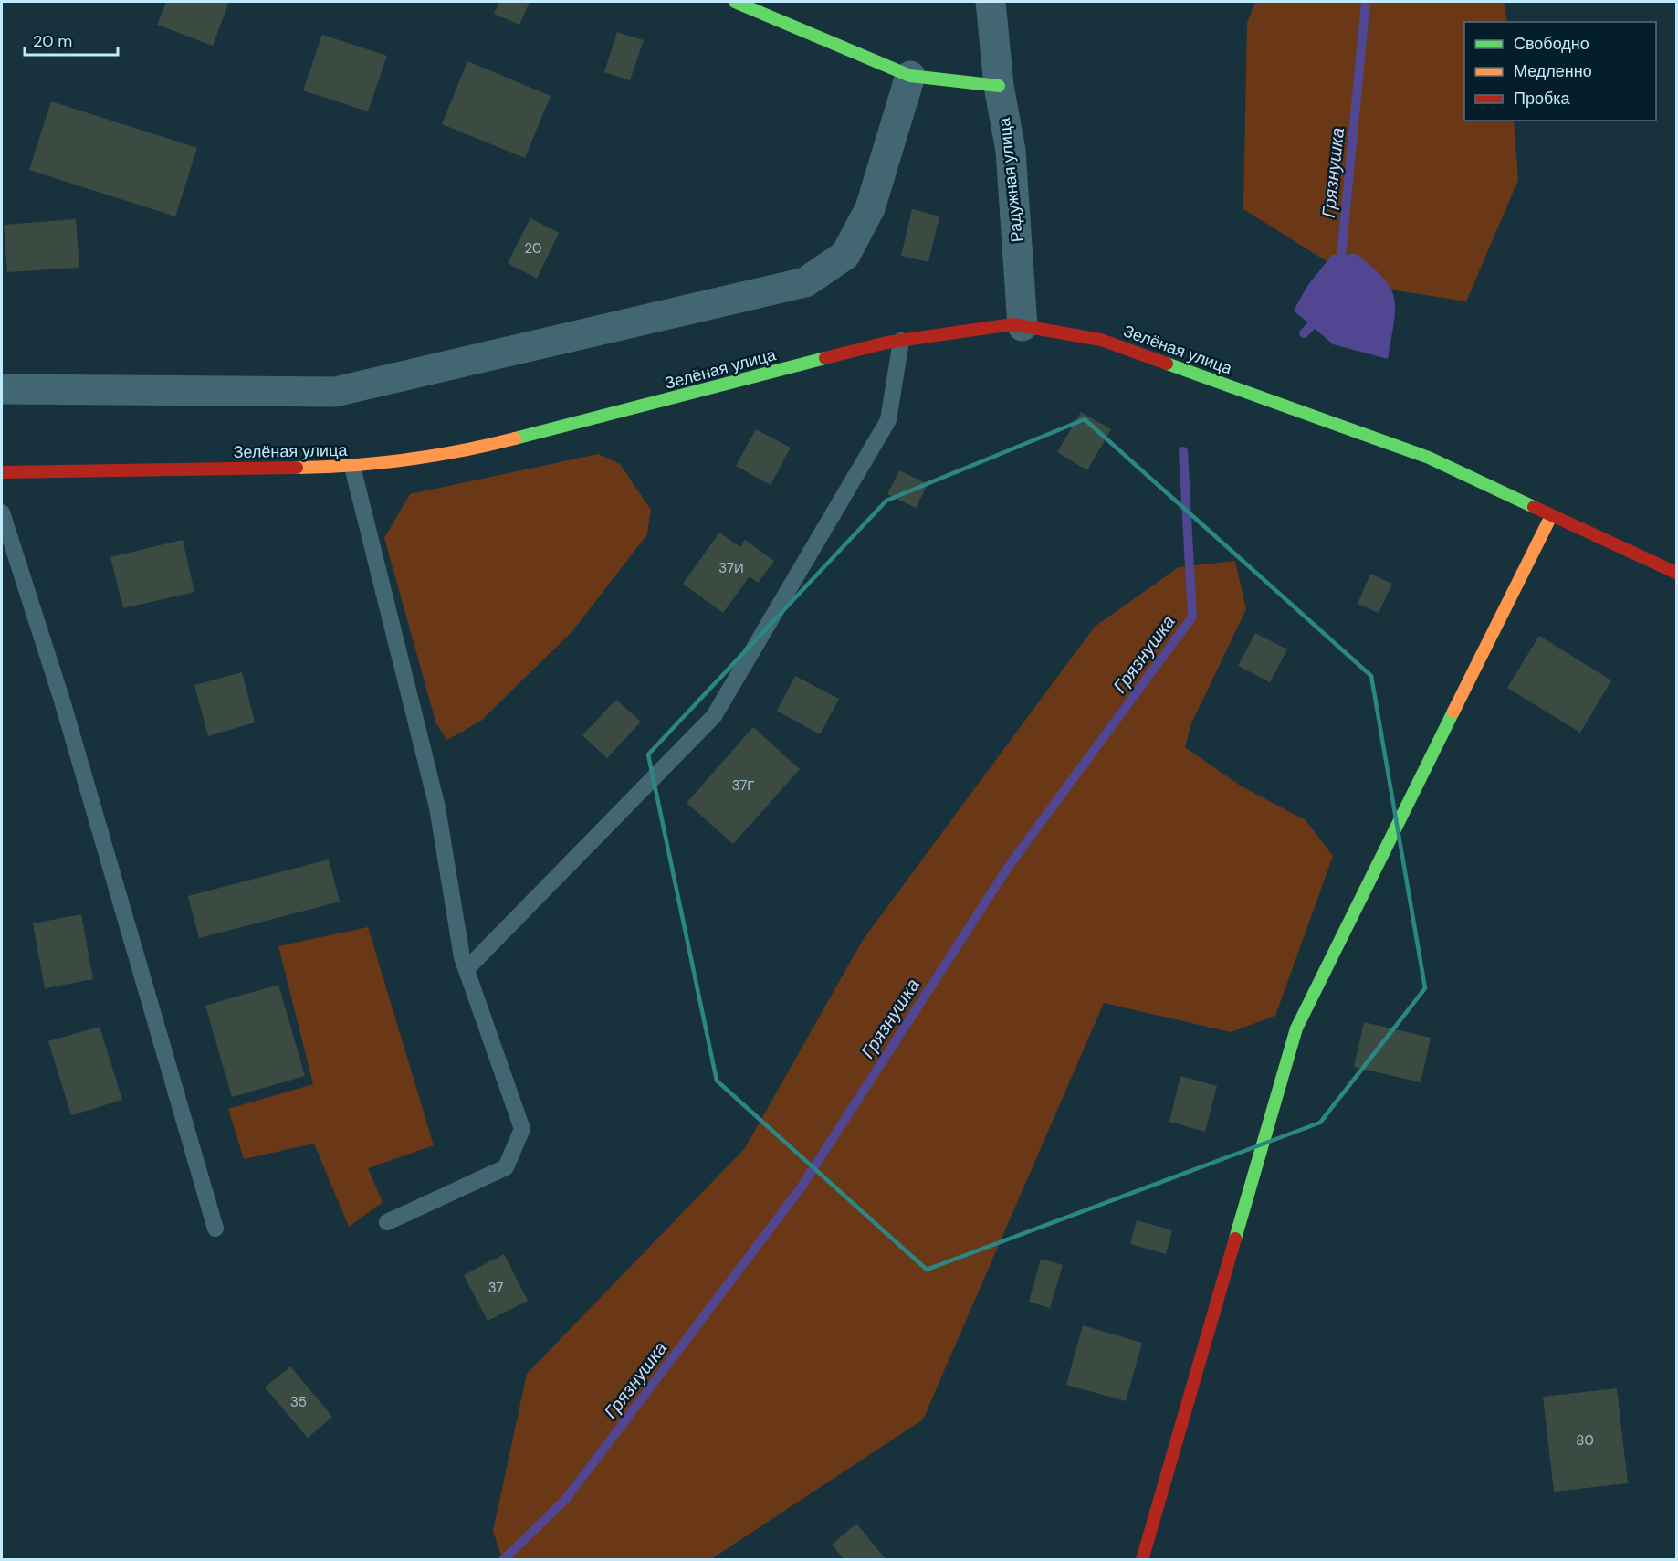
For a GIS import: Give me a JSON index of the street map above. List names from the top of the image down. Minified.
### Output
{"streets":{"street":["Радужная улица","Зелёная улица"]},"crossings":[["Радужная улица","Зелёная улица"]],"water":["Грязнушка"],"house_numbers":["20","37И","37Г","37","35","80"],"legend":["Свободно","Медленно","Пробка"],"scale_bar":"20 m"}
